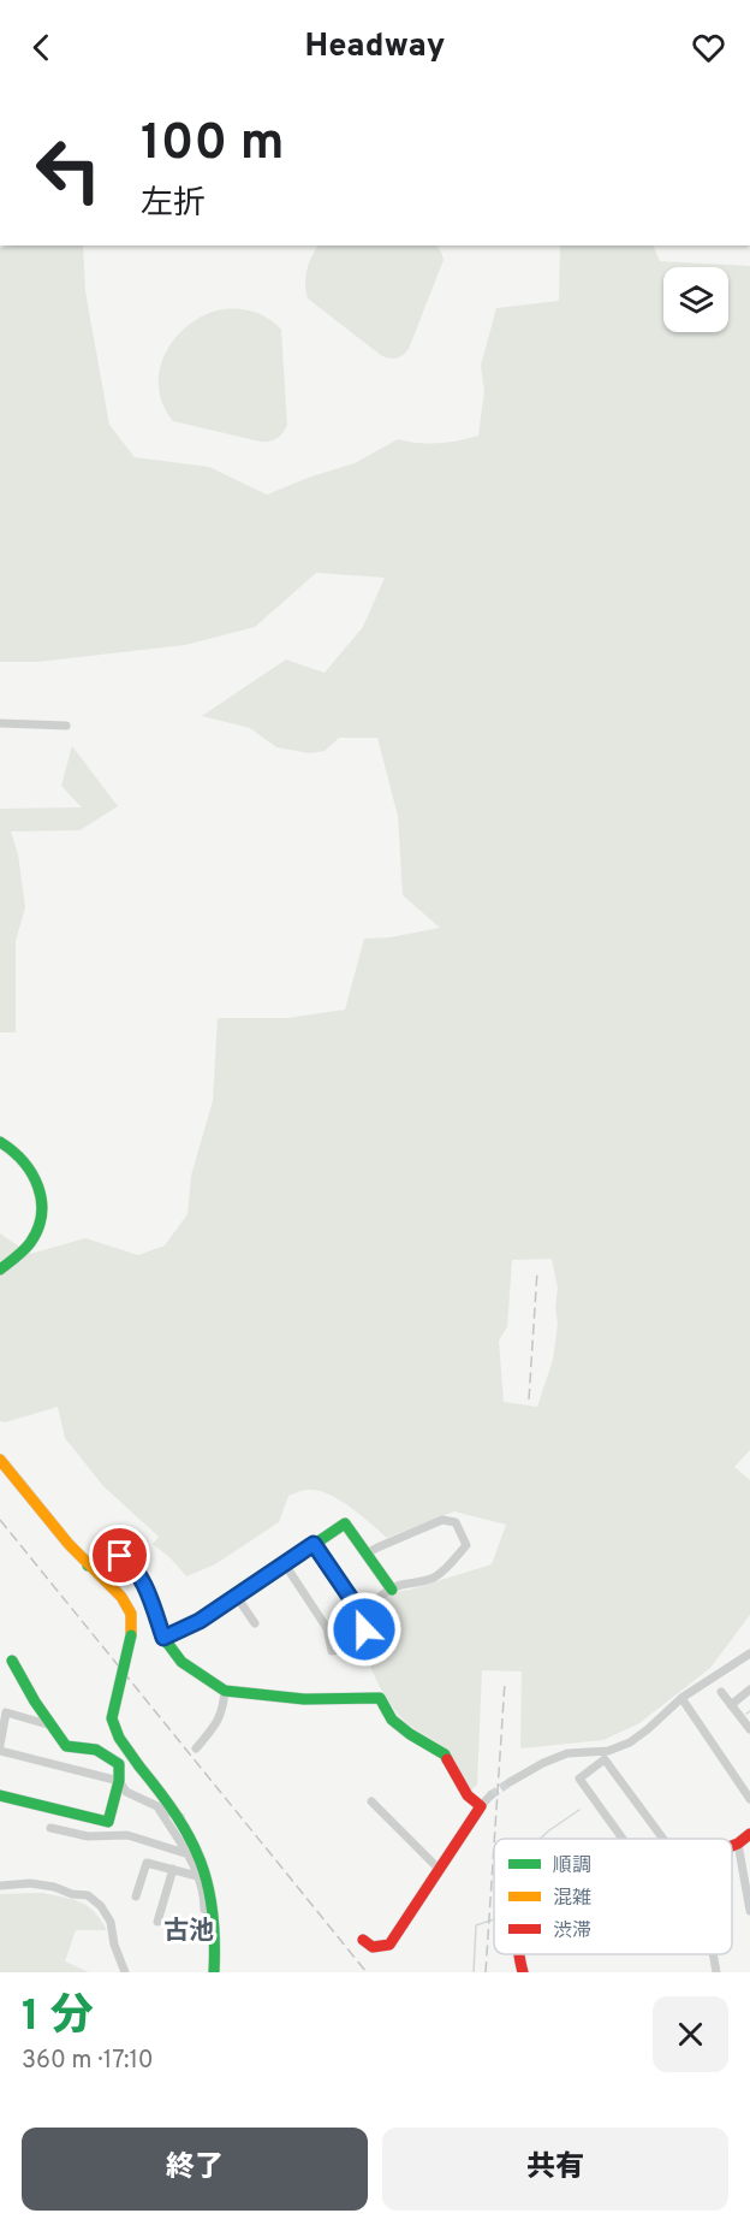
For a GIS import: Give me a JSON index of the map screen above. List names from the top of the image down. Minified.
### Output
{"districts":["古池"],"legend":["順調","混雑","渋滞"],"page":{"header":"Headway","turn":["100 m","左折"],"heading":["1 分","360 m · 17:10"],"buttons":["終了","共有"]}}
